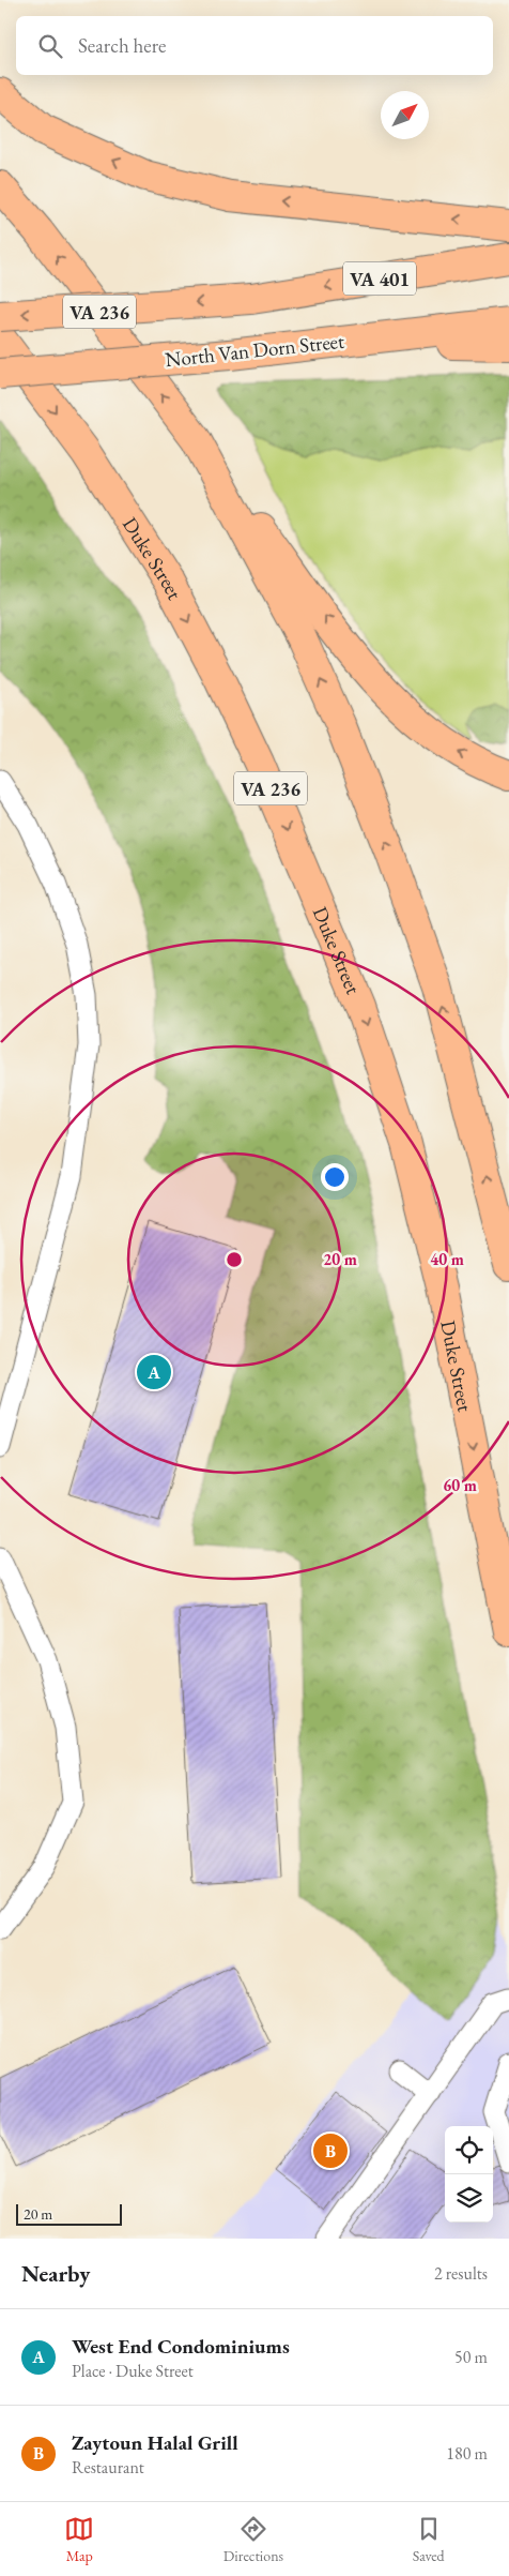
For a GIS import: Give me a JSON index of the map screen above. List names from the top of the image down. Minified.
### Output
{"streets":{"main road":["VA 401","VA 236","North Van Dorn Street","Duke Street"]},"scale_bar":"20 m","north":"top right","page":{"search":"Search here","pins":["A","B"],"scale":"20 m","heading":["Nearby","2 results"],"list":[{"mark":"A","name":"West End Condominiums","note":"Place · Duke Street","value":"50 m"},{"mark":"B","name":"Zaytoun Halal Grill","note":"Restaurant","value":"180 m"}],"nav":["Map","Directions","Saved"]},"rings":["20 m","40 m","60 m"]}
